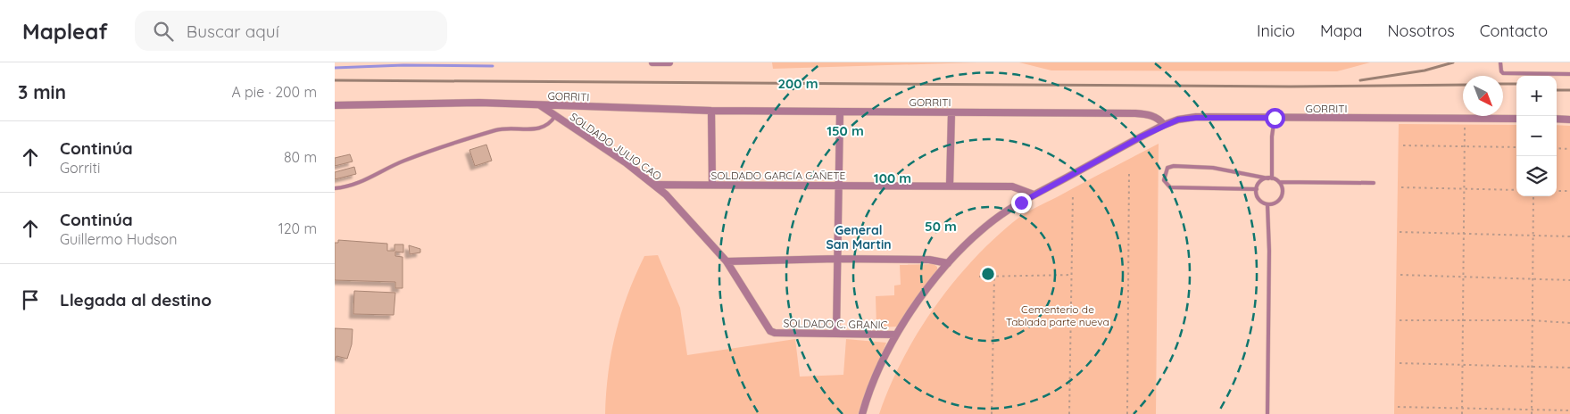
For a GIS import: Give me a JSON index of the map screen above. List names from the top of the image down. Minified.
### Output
{"streets":{"street":["GORRITI","SOLDADO JULIO CAO","SOLDADO GARCÍA CAÑETE","SOLDADO C. GRANIC"]},"crossings":[["GORRITI","SOLDADO JULIO CAO"],["SOLDADO JULIO CAO","SOLDADO GARCÍA CAÑETE"],["SOLDADO JULIO CAO","SOLDADO C. GRANIC"]],"districts":["General San Martin"],"parks":["Cementerio de Tablada parte nueva"],"north":"bottom right","page":{"header":"Mapleaf","search":"Buscar aquí","nav":["Inicio","Mapa","Nosotros","Contacto"],"heading":["3 min","A pie · 200 m"],"map_buttons":["+","−"],"list":[["Continúa","Gorriti","80 m"],["Continúa","Guillermo Hudson","120 m"],"Llegada al destino"]},"rings":["200 m","150 m","100 m","50 m"]}
